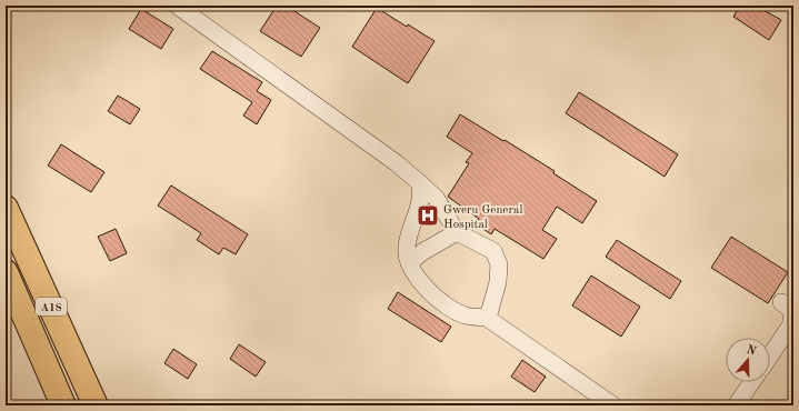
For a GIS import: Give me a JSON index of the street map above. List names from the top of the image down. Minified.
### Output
{"streets":{"highway":["A18"]},"places":{"hospital":["Gweru General Hospital"]},"north":"top"}
